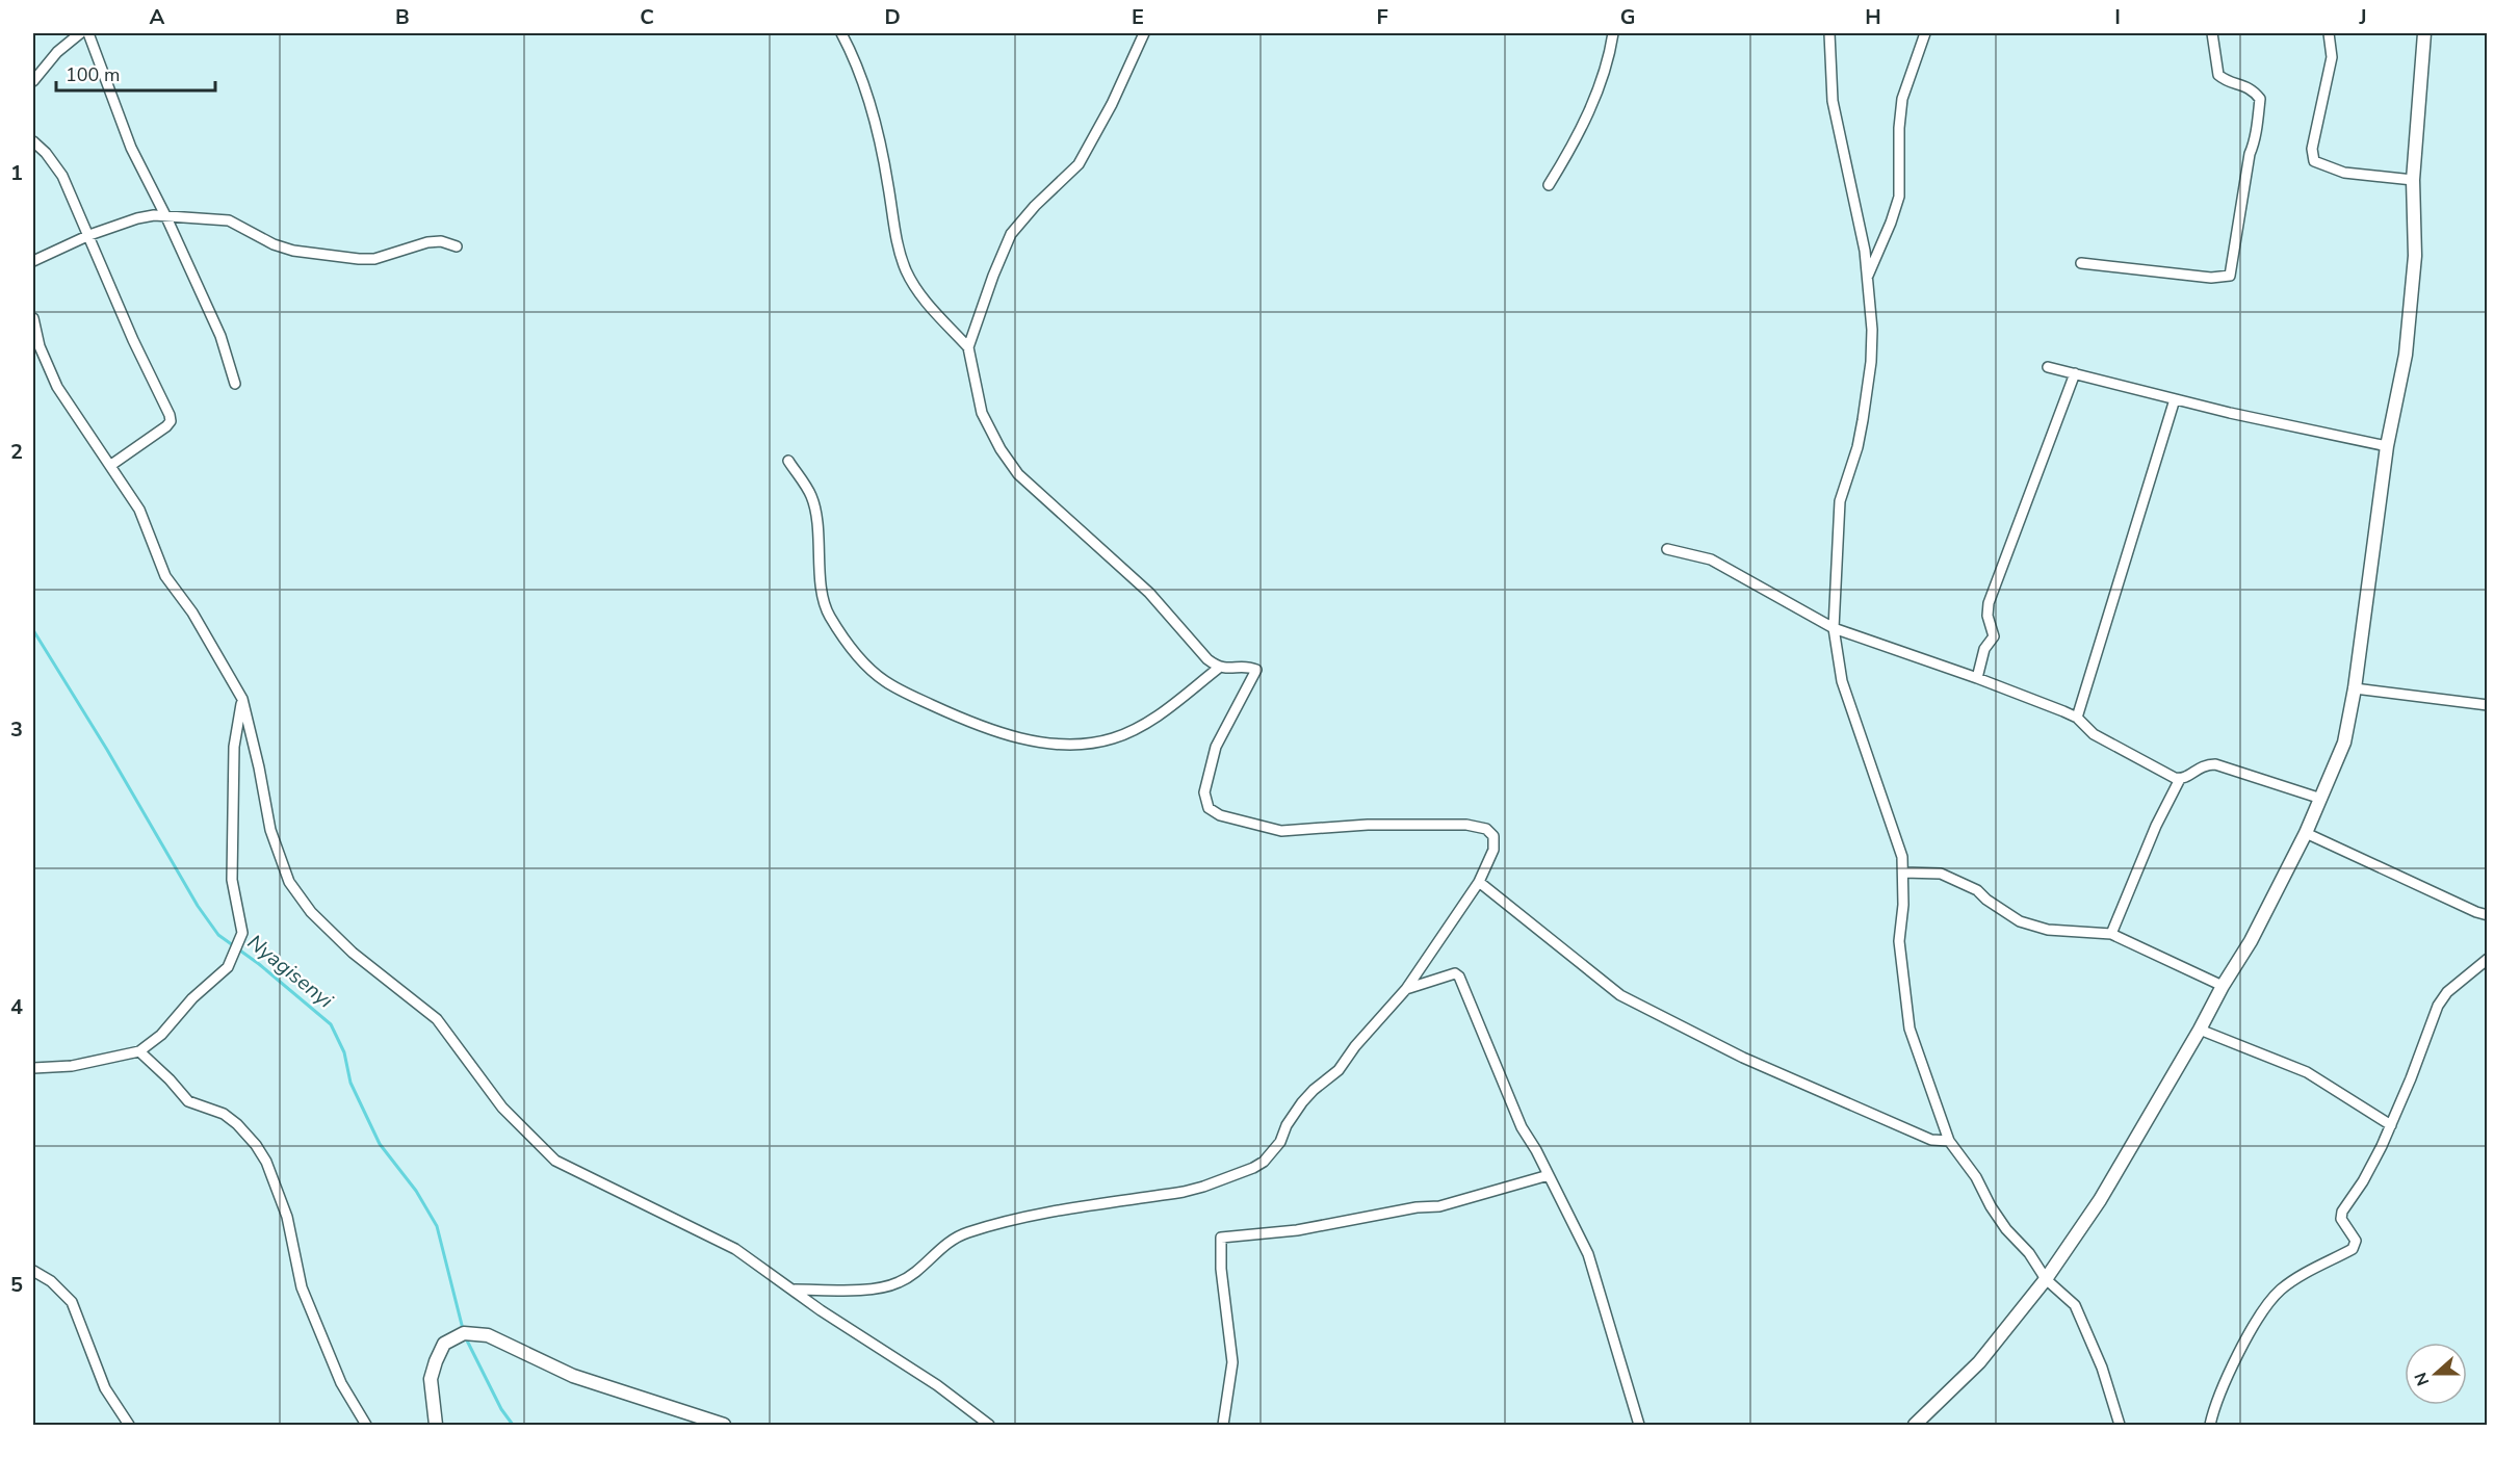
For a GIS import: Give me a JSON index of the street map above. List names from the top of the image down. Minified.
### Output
{"water":["Nyagisenyi"],"scale_bar":"100 m","north":"left","grid":{"columns":["A","B","C","D","E","F","G","H","I","J"],"rows":["1","2","3","4","5"]}}
